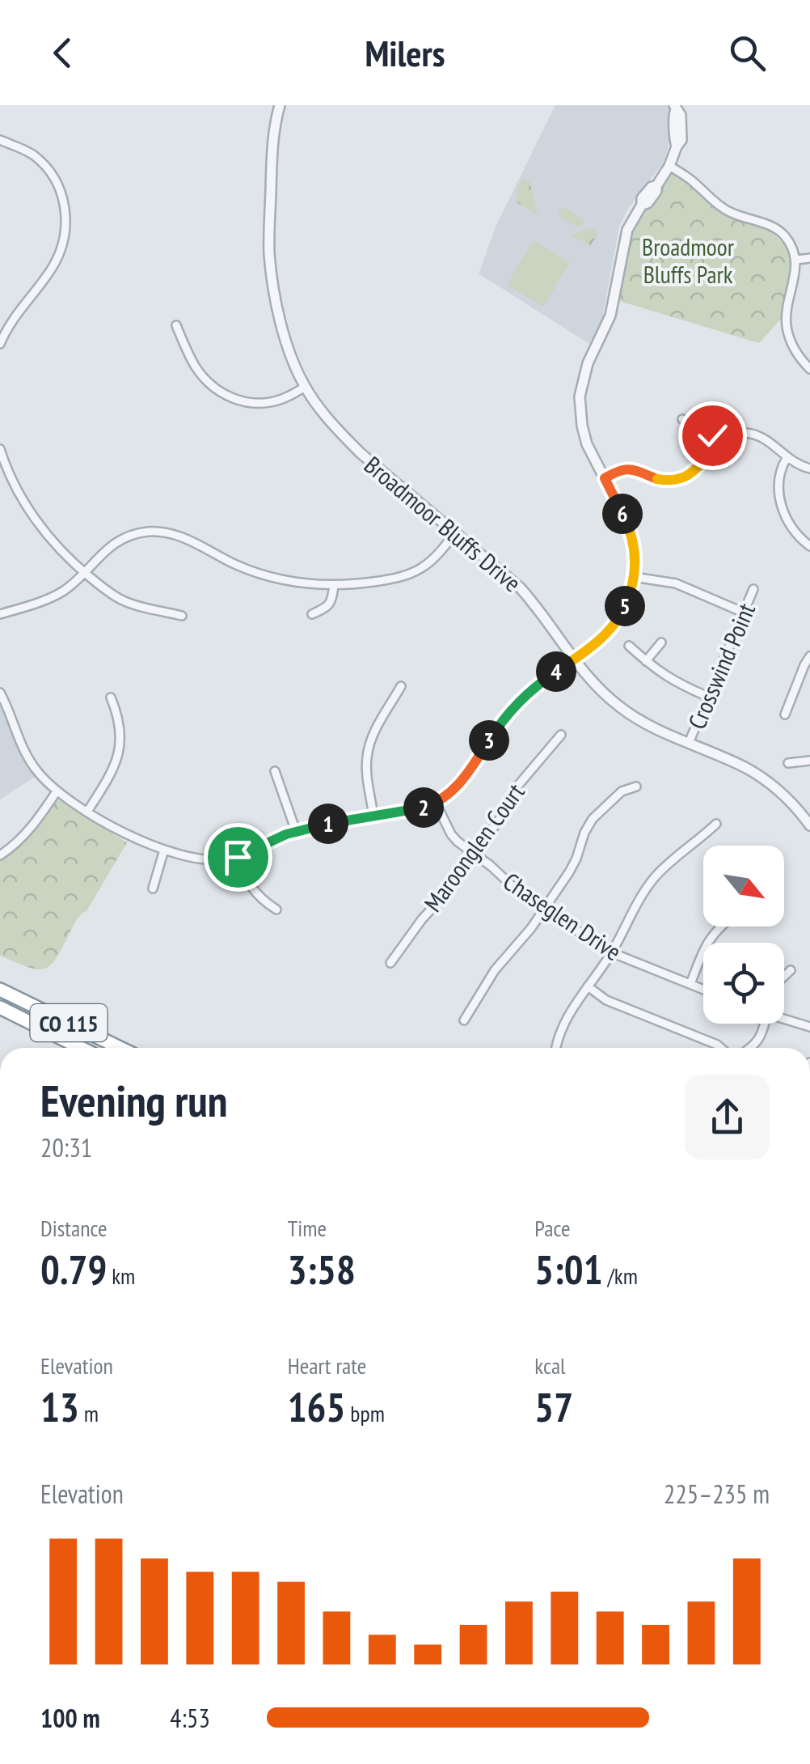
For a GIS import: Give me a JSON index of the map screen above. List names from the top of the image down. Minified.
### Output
{"streets":{"highway":["CO 115"],"street":["Broadmoor Bluffs Drive","Crosswind Point","Maroonglen Court","Chaseglen Drive"]},"crossings":[["Broadmoor Bluffs Drive","Crosswind Point"],["Maroonglen Court","Chaseglen Drive"]],"parks":["Broadmoor Bluffs Park"],"north":"bottom right","page":{"header":"Milers","pins":["6","5","4","3","2","1"],"heading":["Evening run","20:31"],"stats":[["Distance","0.79 km"],["Time","3:58"],["Pace","5:01 /km"],["Elevation","13 m"],["Heart rate","165 bpm"],["kcal","57"]],"chart":["Elevation","225–235 m"],"list":[{"name":"100 m","note":"4:53"}]}}
